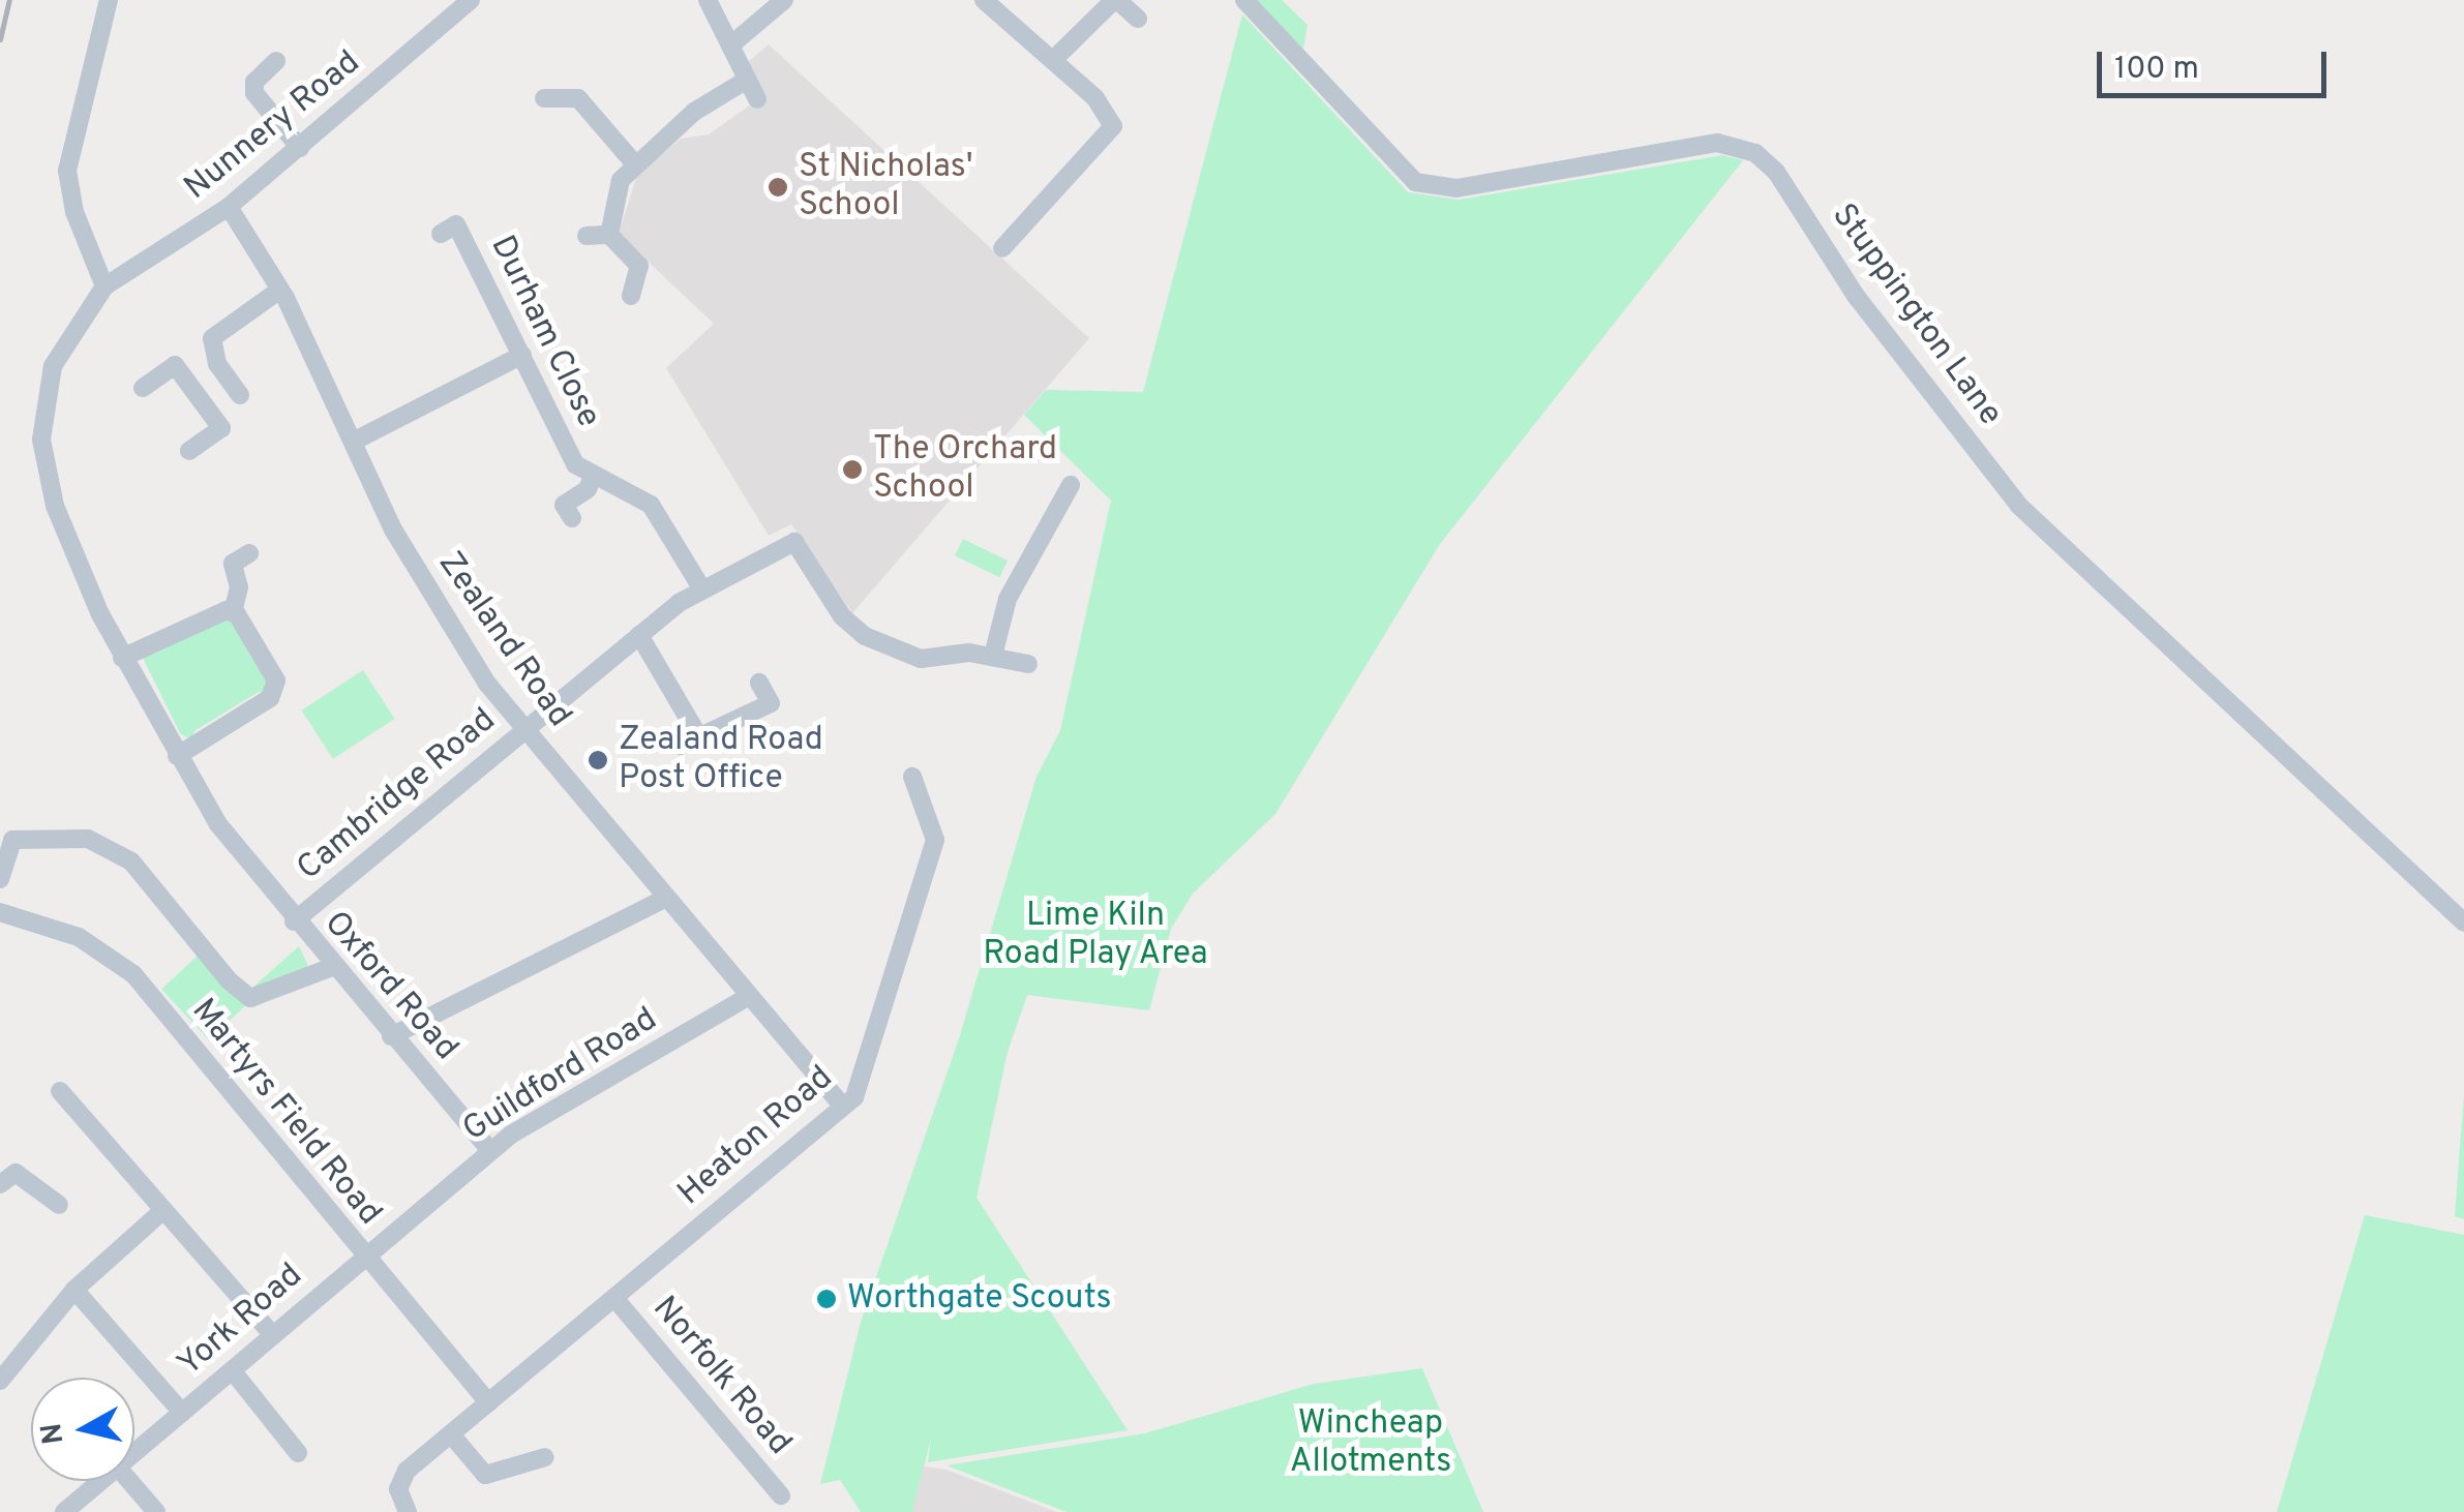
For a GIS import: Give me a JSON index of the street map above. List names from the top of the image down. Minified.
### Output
{"streets":{"street":["Nunnery Road","Stuppington Lane","Durham Close","Zealand Road","Cambridge Road","Oxford Road","Guildford Road","Martyrs Field Road","Heaton Road","York Road","Norfolk Road"]},"crossings":[["Nunnery Road","Zealand Road"],["Nunnery Road","Oxford Road"],["Durham Close","Cambridge Road"],["Zealand Road","Cambridge Road"],["Zealand Road","Guildford Road"],["Zealand Road","Heaton Road"],["Cambridge Road","Oxford Road"],["Oxford Road","Guildford Road"],["Guildford Road","Martyrs Field Road"],["Guildford Road","York Road"],["Martyrs Field Road","Heaton Road"],["Martyrs Field Road","York Road"],["Heaton Road","Norfolk Road"]],"parks":["Lime Kiln Road Play Area","Wincheap Allotments"],"places":["St Nicholas' School","The Orchard School","Zealand Road Post Office","Worthgate Scouts"],"scale_bar":"100 m","north":"left"}
